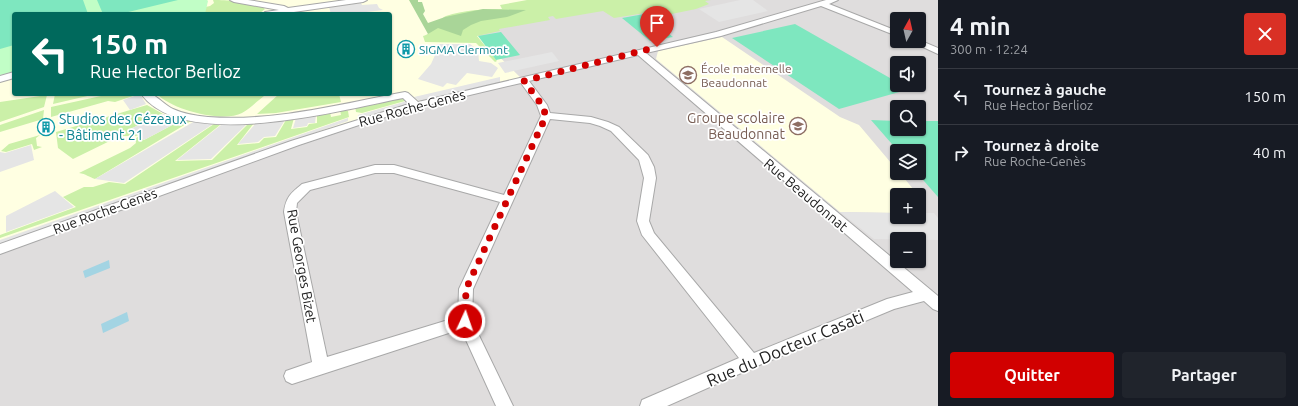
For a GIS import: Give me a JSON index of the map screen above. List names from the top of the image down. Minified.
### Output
{"streets":{"street":["Rue Roche-Genès","Rue Beaudonnat","Rue Georges Bizet","Rue du Docteur Casati"]},"crossings":[["Rue Roche-Genès","Rue Beaudonnat"],["Rue Beaudonnat","Rue du Docteur Casati"]],"places":{"building":["SIGMA Clermont","Studios des Cézeaux - Bâtiment 21"],"school or university":["École maternelle Beaudonnat","Groupe scolaire Beaudonnat"]},"north":"top","page":{"heading":["4 min","300 m · 12:24"],"map_buttons":["+","−"],"turn":["150 m","Rue Hector Berlioz"],"list":[{"name":"Tournez à gauche","note":"Rue Hector Berlioz","value":"150 m"},{"name":"Tournez à droite","note":"Rue Roche-Genès","value":"40 m"}],"buttons":["Quitter","Partager"]}}
